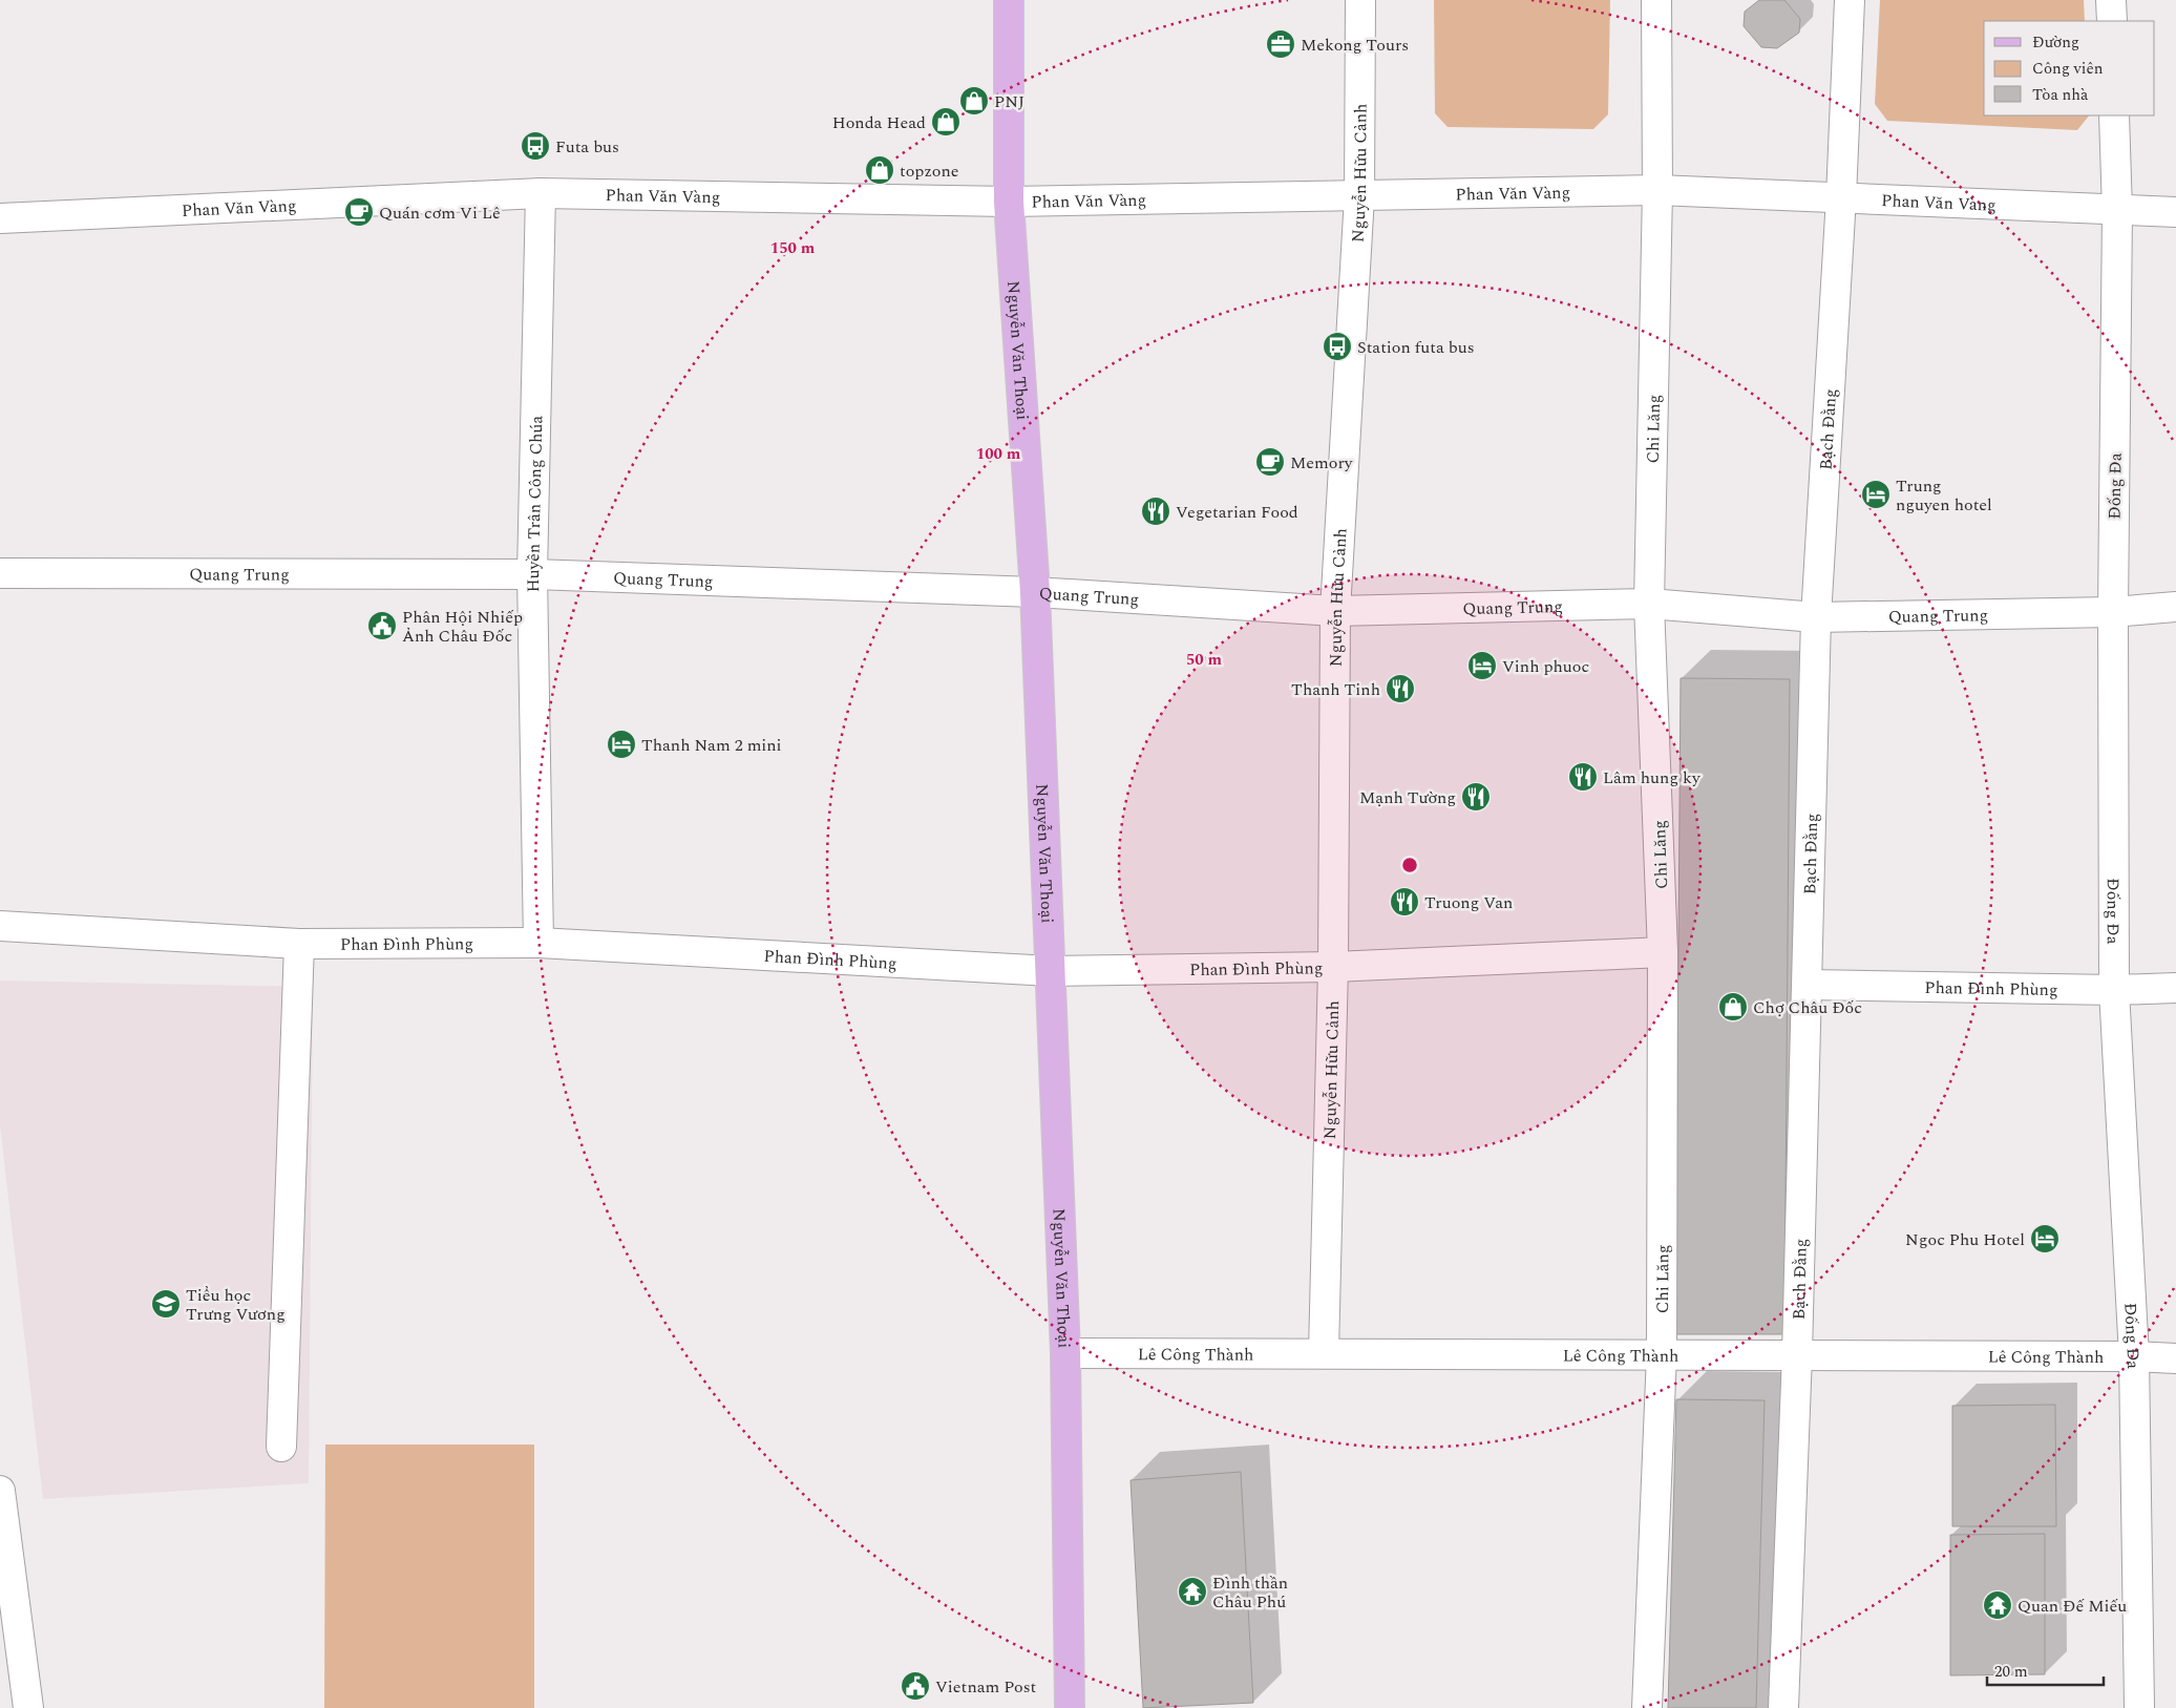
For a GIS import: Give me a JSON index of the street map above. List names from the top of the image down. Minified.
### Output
{"streets":{"main road":["Nguyễn Văn Thoại"],"street":["Nguyễn Hữu Cảnh","Phan Văn Vàng","Chi Lăng","Bạch Đằng","Đống Đa","Huyền Trân Công Chúa","Quang Trung","Phan Đình Phùng","Lê Công Thành"]},"crossings":[["Nguyễn Hữu Cảnh","Phan Văn Vàng"],["Nguyễn Hữu Cảnh","Quang Trung"],["Nguyễn Hữu Cảnh","Phan Đình Phùng"],["Nguyễn Hữu Cảnh","Lê Công Thành"],["Phan Văn Vàng","Nguyễn Văn Thoại"],["Phan Văn Vàng","Chi Lăng"],["Phan Văn Vàng","Bạch Đằng"],["Phan Văn Vàng","Đống Đa"],["Phan Văn Vàng","Huyền Trân Công Chúa"],["Nguyễn Văn Thoại","Quang Trung"],["Nguyễn Văn Thoại","Phan Đình Phùng"],["Nguyễn Văn Thoại","Lê Công Thành"],["Chi Lăng","Quang Trung"],["Chi Lăng","Phan Đình Phùng"],["Chi Lăng","Lê Công Thành"],["Bạch Đằng","Quang Trung"],["Bạch Đằng","Phan Đình Phùng"],["Bạch Đằng","Lê Công Thành"],["Đống Đa","Quang Trung"],["Đống Đa","Phan Đình Phùng"],["Đống Đa","Lê Công Thành"],["Huyền Trân Công Chúa","Quang Trung"],["Huyền Trân Công Chúa","Phan Đình Phùng"]],"places":{"office":["Mekong Tours"],"shop":["PNJ","Honda Head","topzone","Chợ Châu Đốc"],"bus stop":["Futa bus","Station futa bus"],"cafe":["Quán cơm Vi Lê","Memory"],"hotel":["Trung nguyen hotel","Vinh phuoc","Thanh Nam 2 mini","Ngoc Phu Hotel"],"restaurant":["Vegetarian Food","Thanh Tinh","Lâm hung ky","Mạnh Tường","Truong Van"],"public building":["Phân Hội Nhiếp Ảnh Châu Đốc","Vietnam Post"],"school or university":["Tiểu học Trưng Vương"],"temple":["Đình thần Châu Phú","Quan Đế Miếu"]},"legend":["Đường","Công viên","Tòa nhà"],"scale_bar":"20 m","rings":["150 m","100 m","50 m"]}
